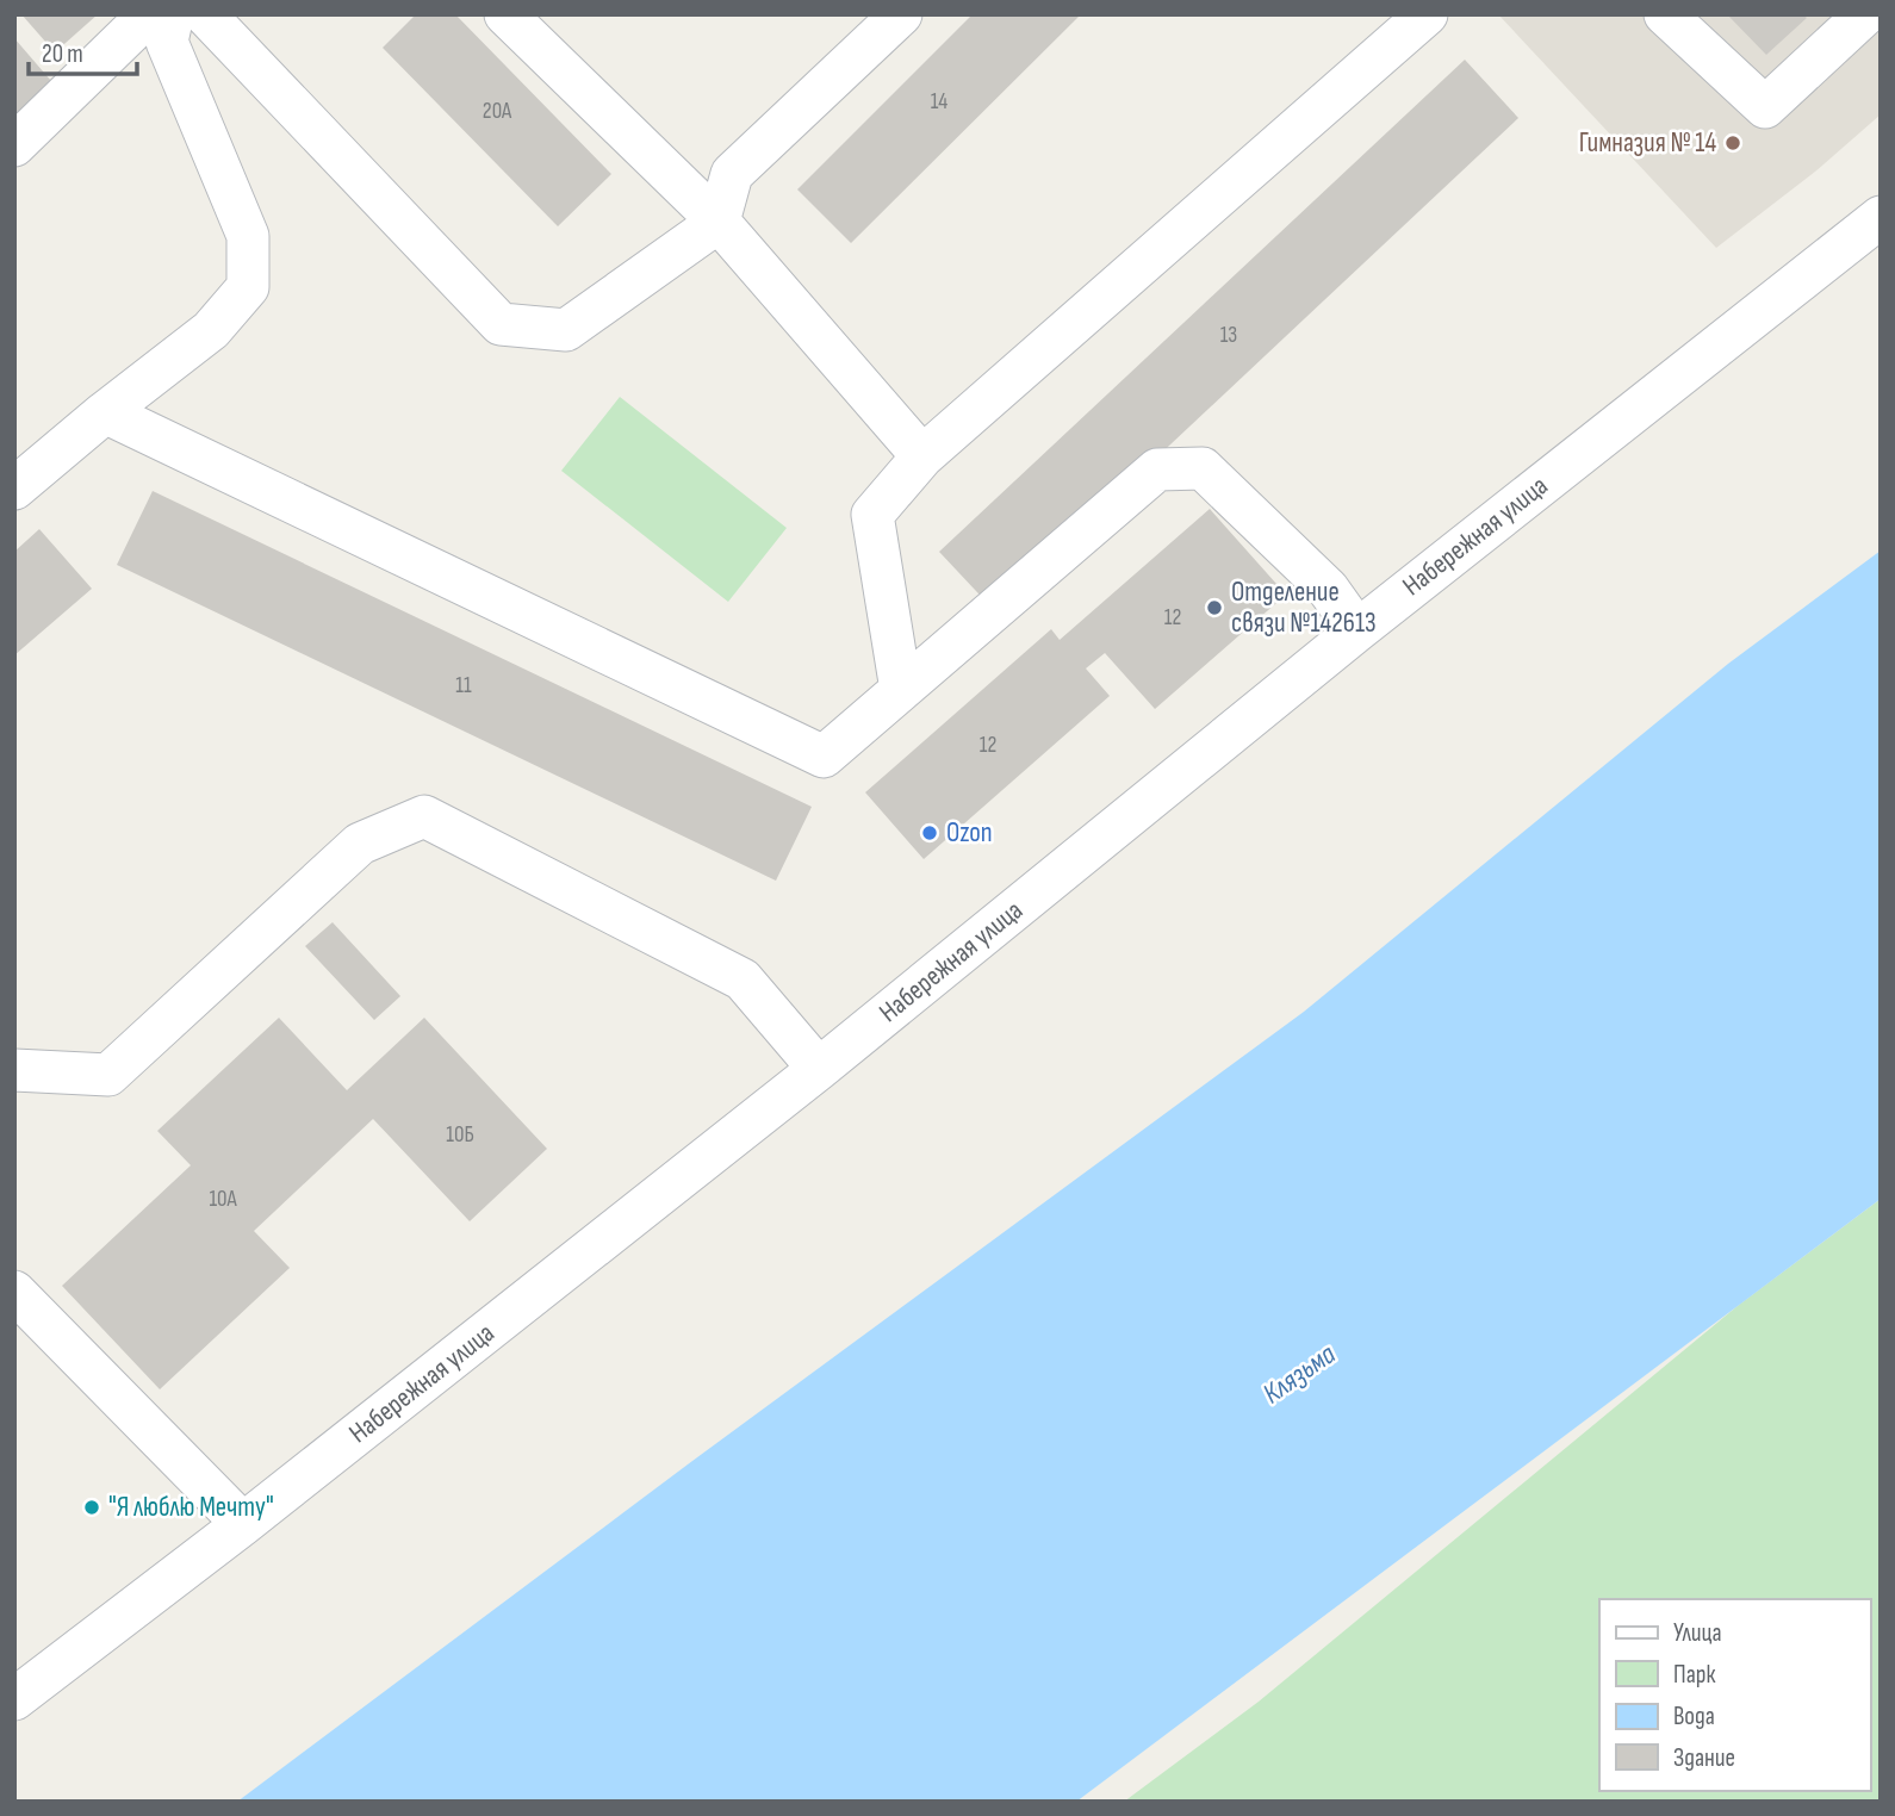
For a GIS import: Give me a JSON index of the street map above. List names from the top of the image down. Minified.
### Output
{"streets":{"street":["Набережная улица"]},"water":["Клязьма"],"places":["Гимназия № 14","Отделение связи №142613","Ozon","\"Я люблю Мечту\""],"house_numbers":["14","20А","13","12","11","12","10Б","10А"],"legend":["Улица","Парк","Вода","Здание"],"scale_bar":"20 m"}
